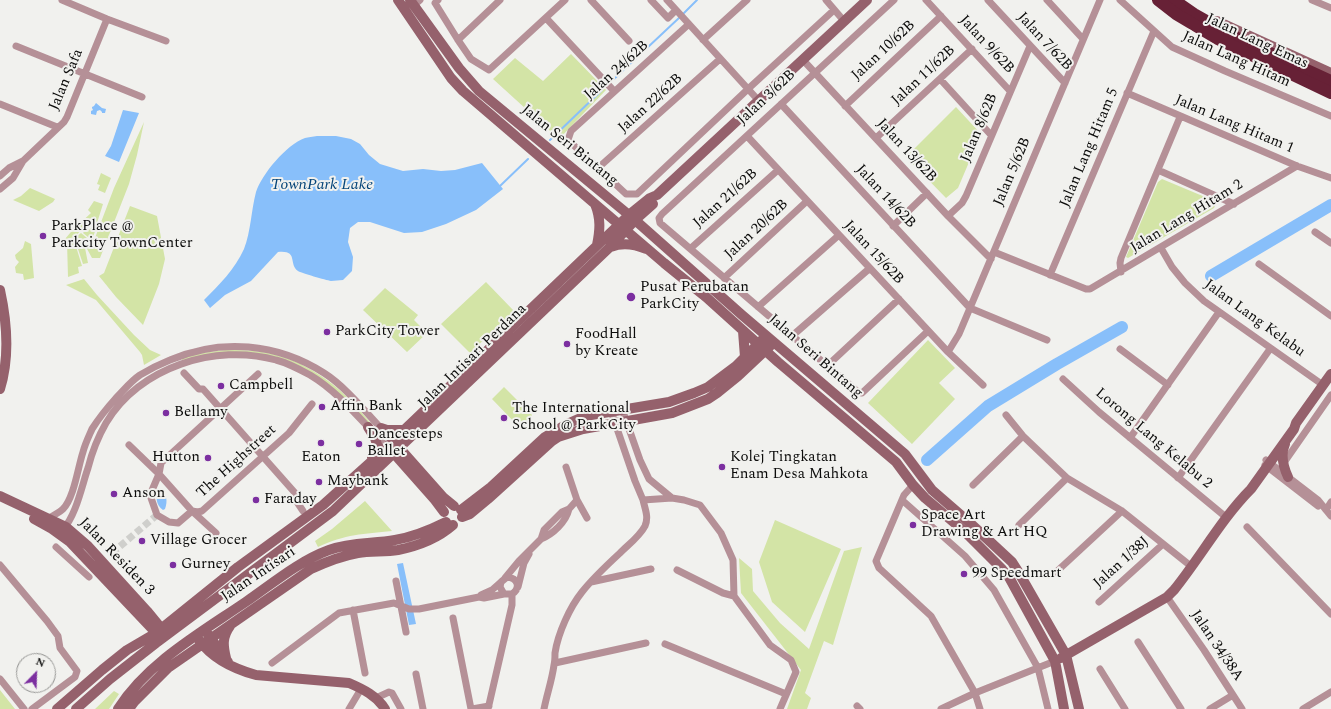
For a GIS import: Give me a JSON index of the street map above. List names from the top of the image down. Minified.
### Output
{"streets":{"street":["Jalan 7/62B","Jalan Lang Emas","Jalan 9/62B","Jalan 10/62B","Jalan Lang Hitam","Jalan 24/62B","Jalan 11/62B","Jalan Safa","Jalan 3/62B","Jalan 22/62B","Jalan Lang Hitam 1","Jalan 8/62B","Jalan Seri Bintang","Jalan Lang Hitam 5","Jalan 13/62B","Jalan 5/62B","Jalan 14/62B","Jalan 21/62B","Jalan Lang Hitam 2","Jalan 20/62B","Jalan 15/62B","Jalan Lang Kelabu","Jalan Intisari Perdana","Lorong Lang Kelabu 2","The Highstreet","Jalan Residen 3","Jalan 1/38J","Jalan Intisari","Jalan 34/38A"]},"crossings":[["Jalan 7/62B","Jalan 8/62B"],["Jalan 7/62B","Jalan 5/62B"],["Jalan 9/62B","Jalan 10/62B"],["Jalan 9/62B","Jalan 11/62B"],["Jalan 9/62B","Jalan 8/62B"],["Jalan 10/62B","Jalan 13/62B"],["Jalan Lang Hitam","Jalan Lang Hitam 5"],["Jalan 24/62B","Jalan 3/62B"],["Jalan 24/62B","Jalan 22/62B"],["Jalan 11/62B","Jalan 13/62B"],["Jalan 3/62B","Jalan 22/62B"],["Jalan 3/62B","Jalan Seri Bintang"],["Jalan 3/62B","Jalan 13/62B"],["Jalan 3/62B","Jalan 14/62B"],["Jalan 3/62B","Jalan 21/62B"],["Jalan 3/62B","Jalan 15/62B"],["Jalan 3/62B","Jalan Intisari Perdana"],["Jalan Lang Hitam 1","Jalan Lang Hitam 5"],["Jalan Lang Hitam 1","Jalan Lang Hitam 2"],["Jalan 8/62B","Jalan 13/62B"],["Jalan Seri Bintang","Jalan Intisari Perdana"],["Jalan Lang Hitam 5","Jalan Lang Hitam 2"],["Jalan 13/62B","Jalan 5/62B"],["Jalan 5/62B","Jalan 14/62B"],["Jalan 5/62B","Jalan 15/62B"],["Jalan 21/62B","Jalan 15/62B"],["Jalan Lang Hitam 2","Jalan Lang Kelabu"],["Jalan 20/62B","Jalan 15/62B"],["Jalan Intisari Perdana","Jalan Residen 3"]],"water":["TownPark Lake"],"places":["ParkPlace @ Parkcity TownCenter","Pusat Perubatan ParkCity","ParkCity Tower","FoodHall by Kreate","Campbell","Affin Bank","Bellamy","The International School @ ParkCity","Eaton","Dancesteps Ballet","Hutton","Kolej Tingkatan Enam Desa Mahkota","Maybank","Anson","Faraday","Space Art Drawing & Art HQ","Village Grocer","Gurney","99 Speedmart"],"north":"top right"}
